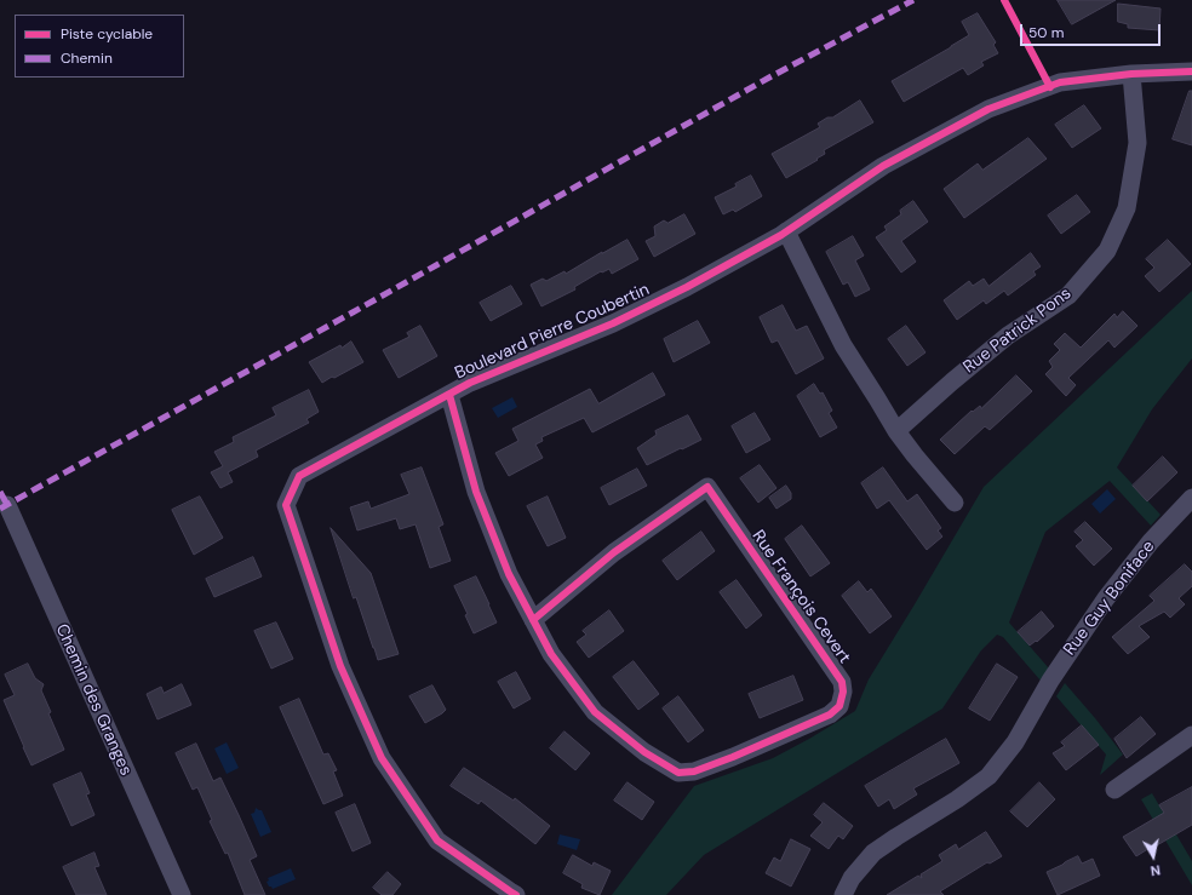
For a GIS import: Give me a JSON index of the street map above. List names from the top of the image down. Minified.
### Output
{"streets":{"street":["Rue Patrick Pons","Boulevard Pierre Coubertin","Rue François Cevert","Rue Guy Boniface","Chemin des Granges"]},"crossings":[["Rue Patrick Pons","Boulevard Pierre Coubertin"],["Boulevard Pierre Coubertin","Rue François Cevert"]],"legend":["Piste cyclable","Chemin"],"scale_bar":"50 m","north":"bottom"}
